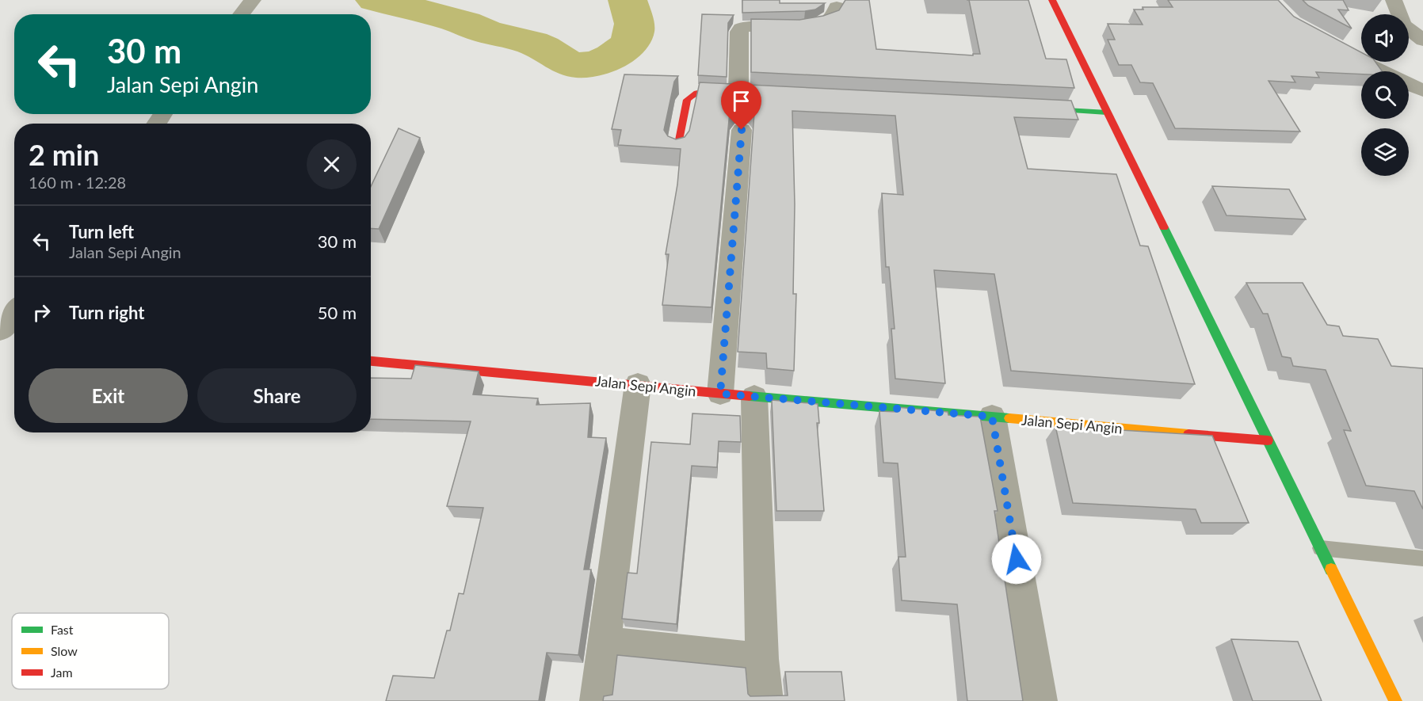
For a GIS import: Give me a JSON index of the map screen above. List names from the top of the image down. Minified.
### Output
{"streets":{"street":["Jalan Sepi Angin"]},"legend":["Fast","Slow","Jam"],"page":{"turn":["30 m","Jalan Sepi Angin"],"heading":["2 min","160 m · 12:28"],"list":[{"name":"Turn left","note":"Jalan Sepi Angin","value":"30 m"},{"name":"Turn right","value":"50 m"}],"buttons":["Exit","Share"]}}
